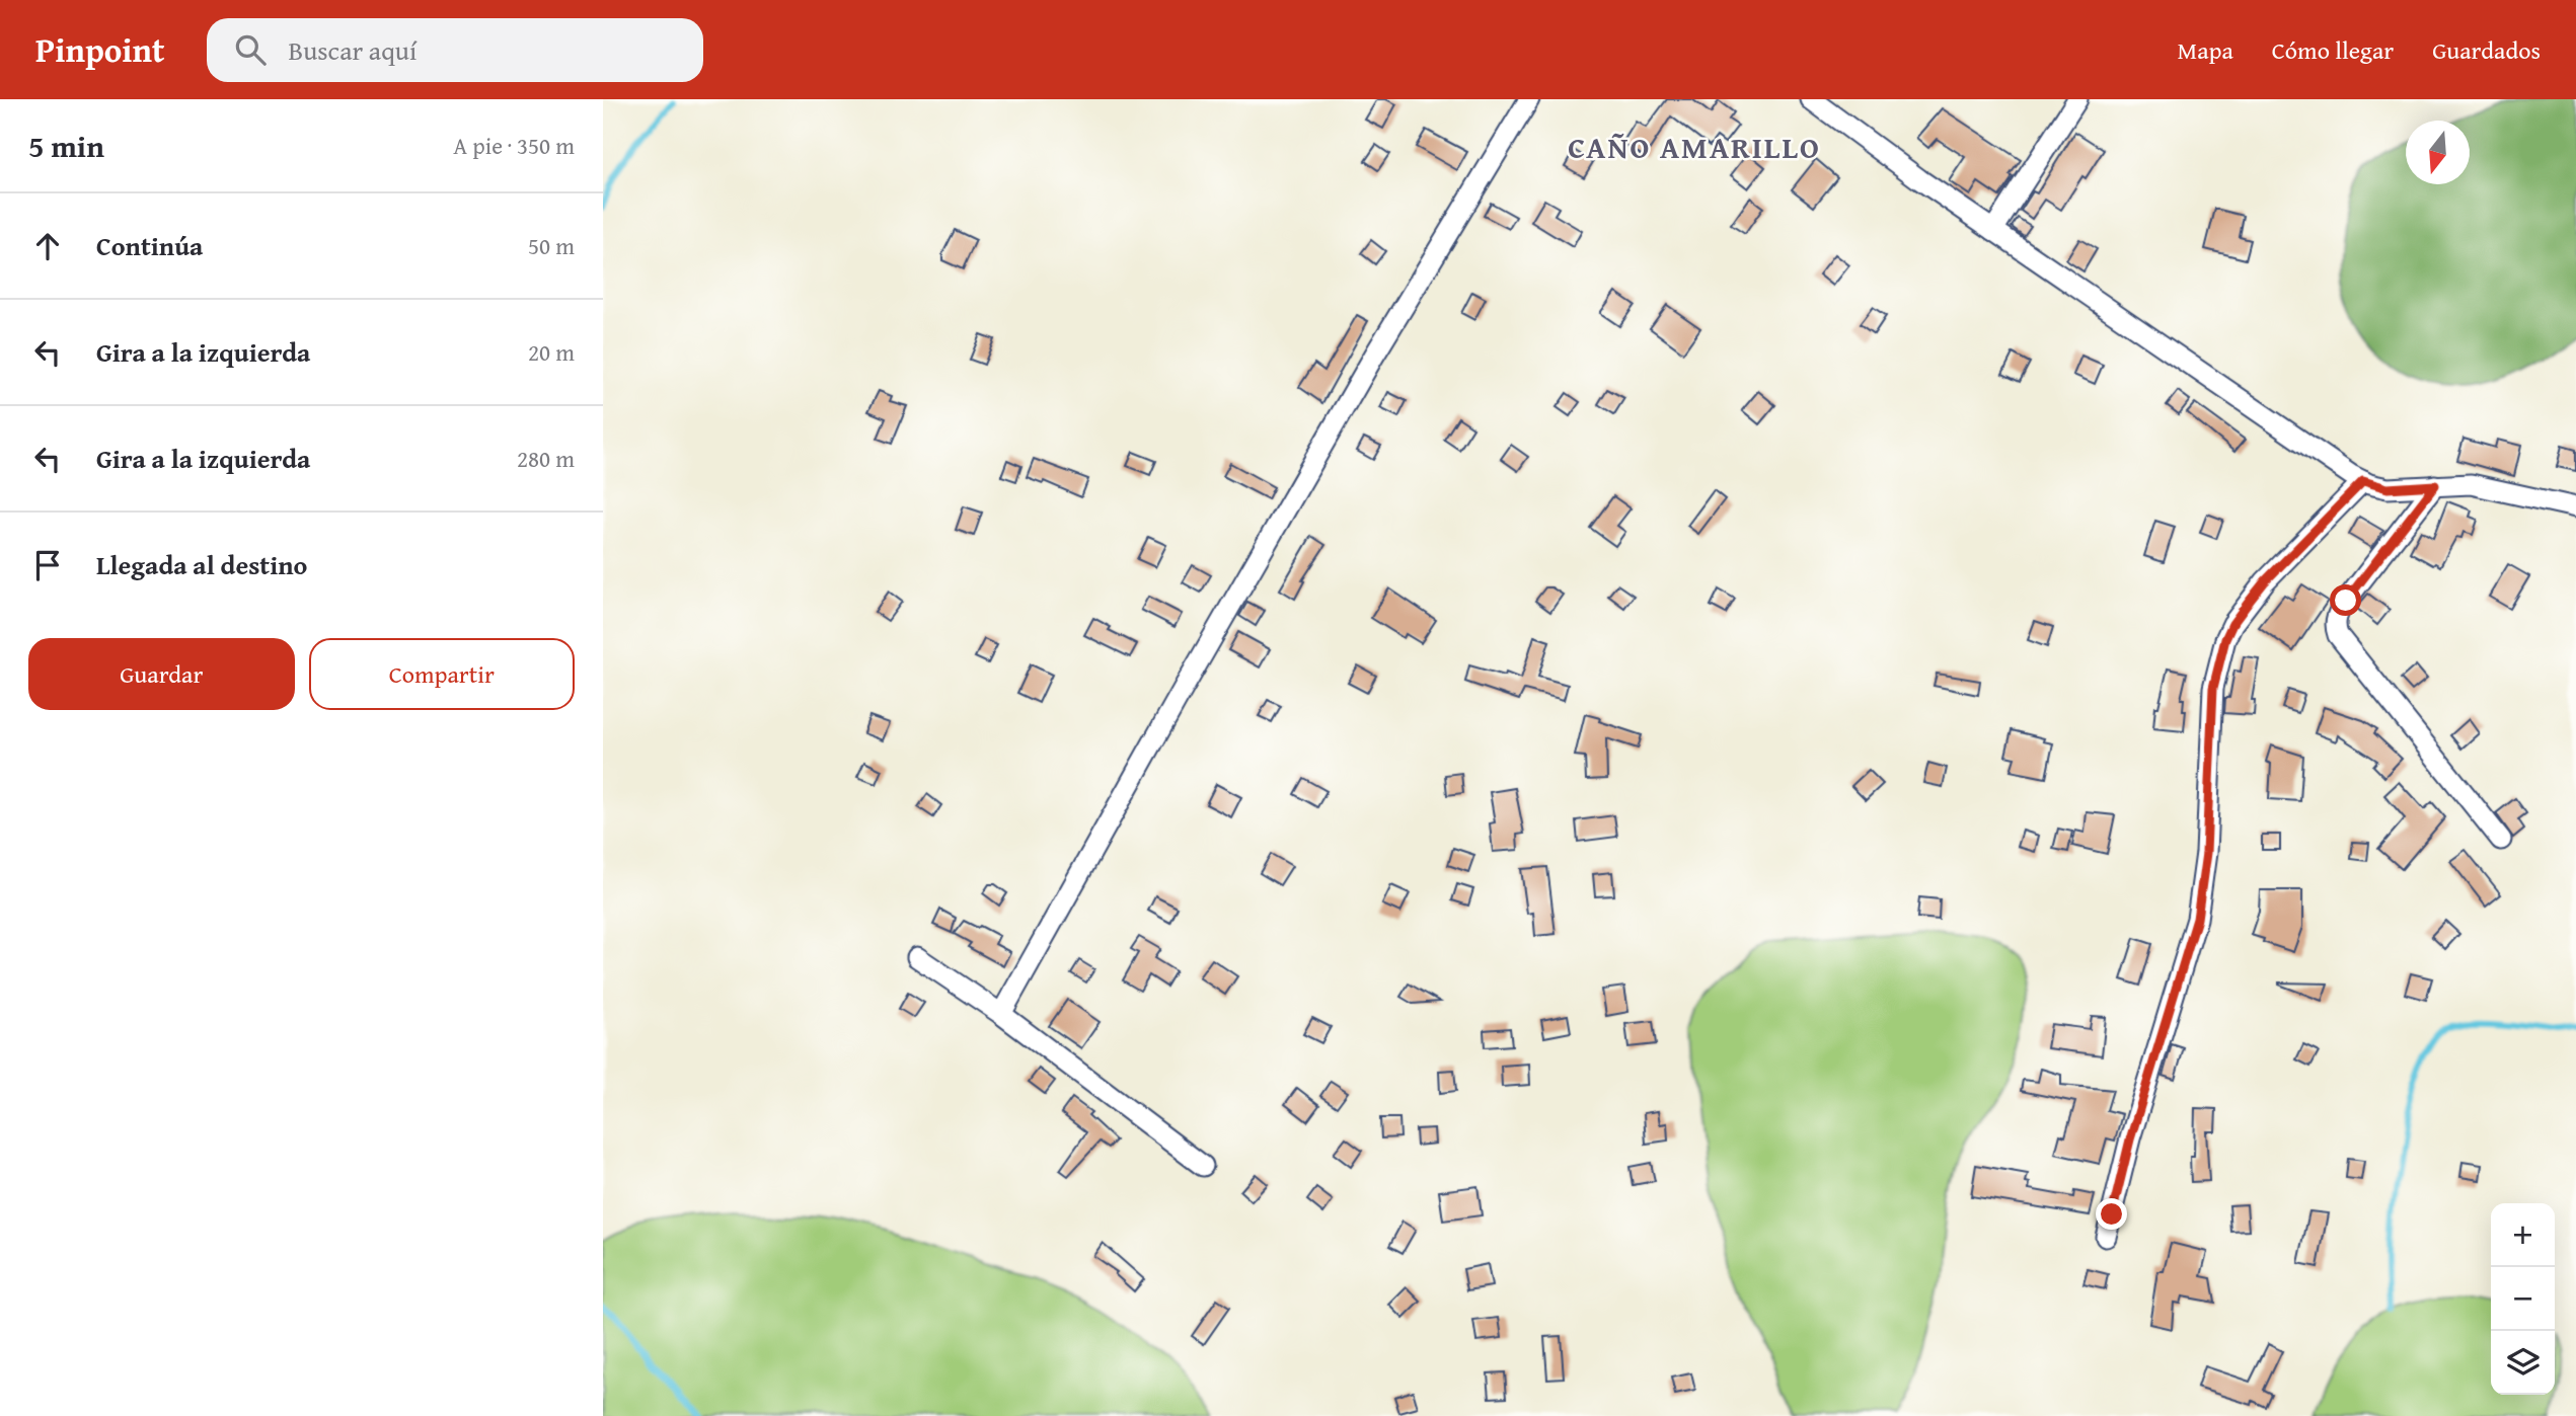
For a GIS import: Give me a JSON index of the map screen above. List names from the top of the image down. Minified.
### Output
{"districts":["CAÑO AMARILLO"],"north":"bottom","page":{"header":"Pinpoint","search":"Buscar aquí","nav":["Mapa","Cómo llegar","Guardados"],"heading":["5 min","A pie · 350 m"],"list":[["Continúa","50 m"],["Gira a la izquierda","20 m"],["Gira a la izquierda","280 m"],"Llegada al destino"],"buttons":["Guardar","Compartir"],"map_buttons":["+","−"]}}
